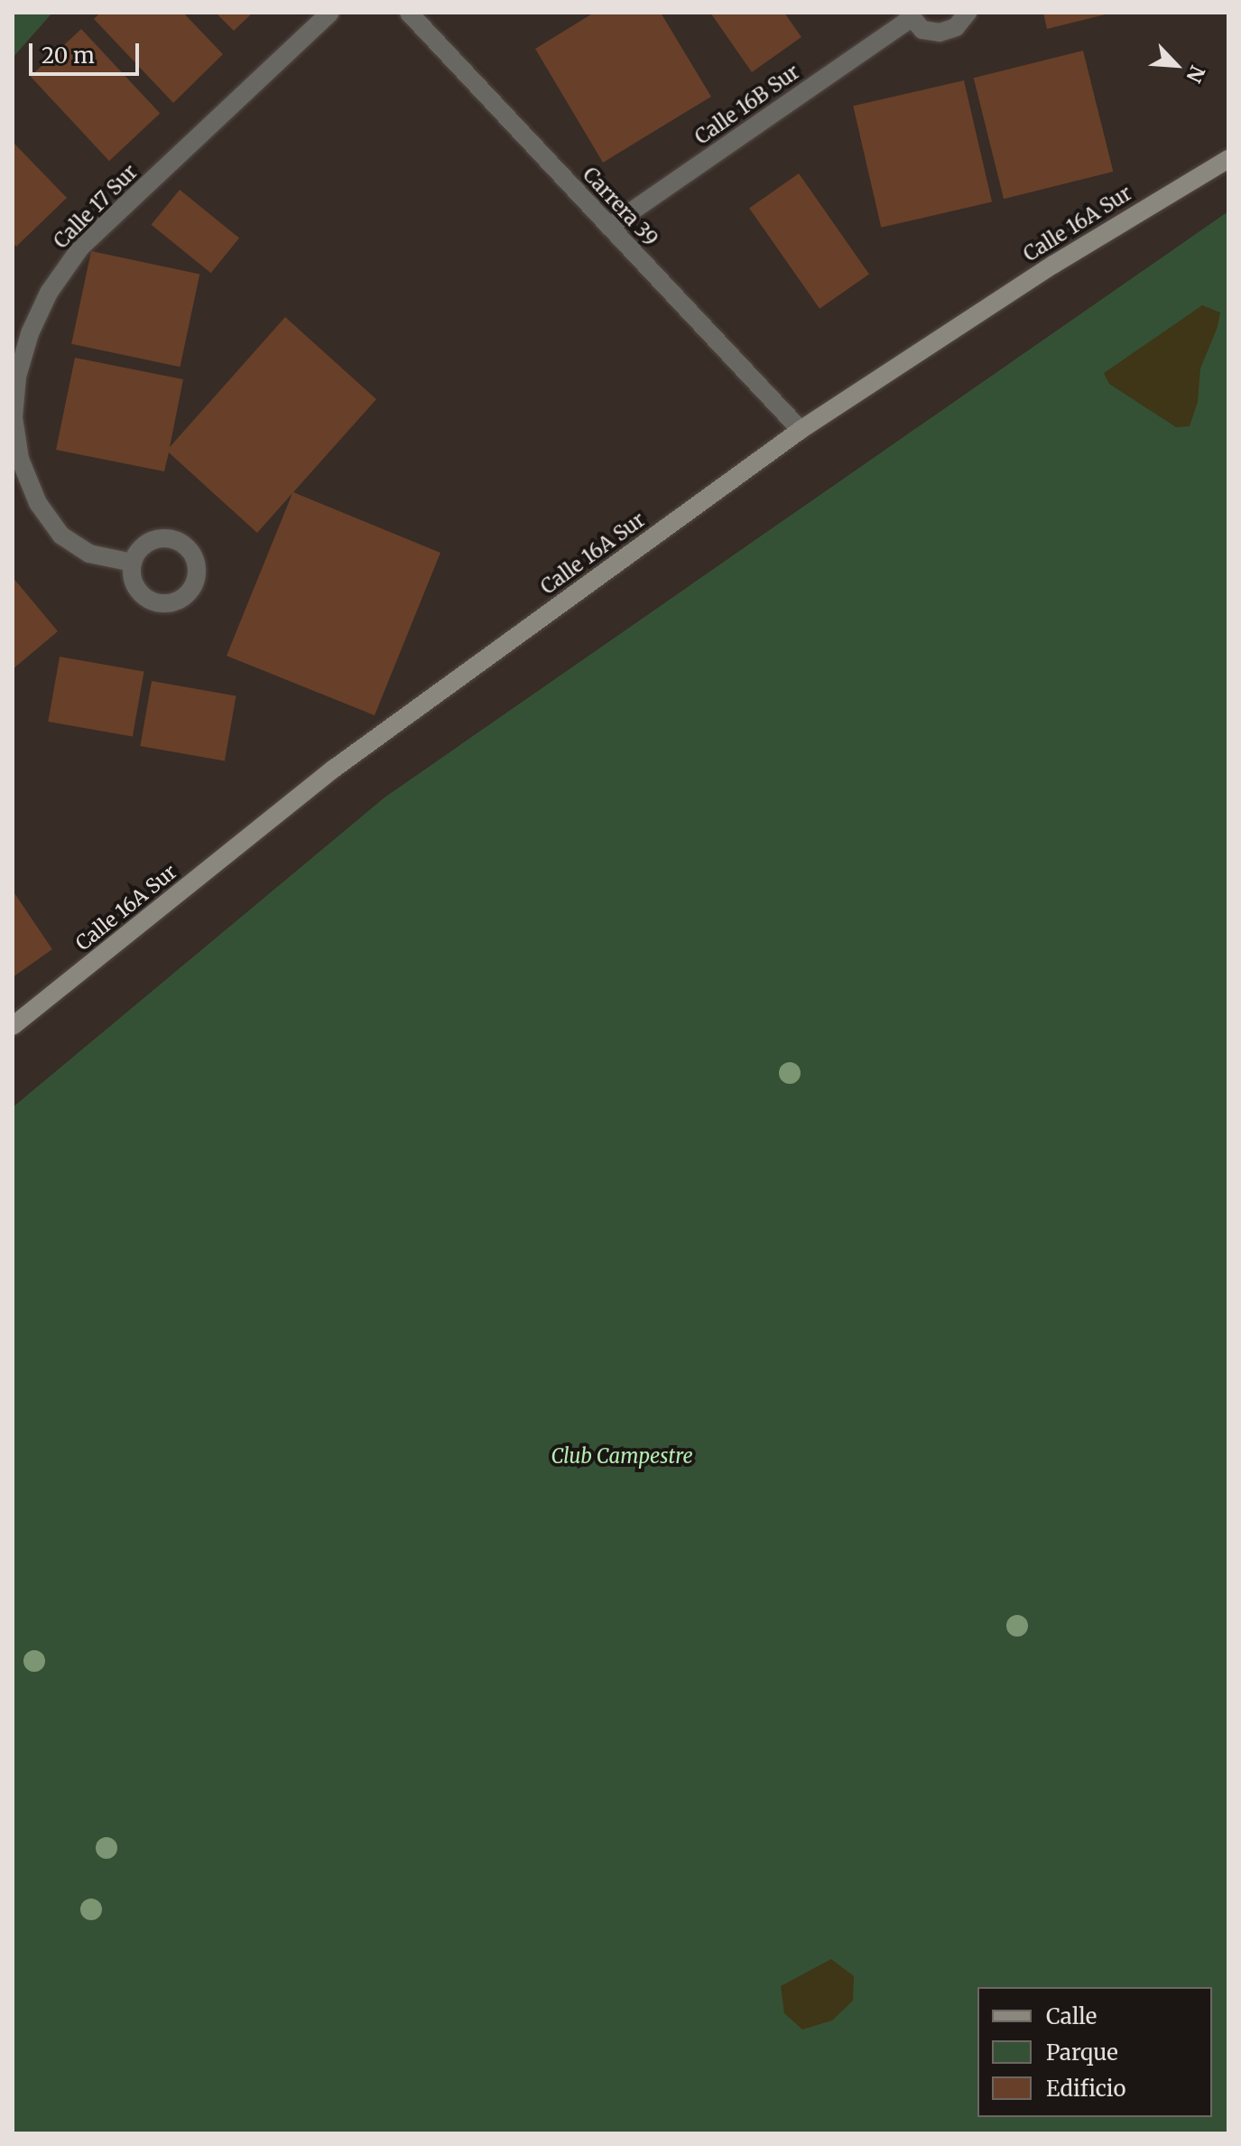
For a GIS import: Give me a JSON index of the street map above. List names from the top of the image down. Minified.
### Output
{"streets":{"street":["Calle 16B Sur","Calle 17 Sur","Carrera 39","Calle 16A Sur"]},"crossings":[["Calle 16B Sur","Carrera 39"],["Carrera 39","Calle 16A Sur"]],"parks":["Club Campestre"],"legend":["Calle","Parque","Edificio"],"scale_bar":"20 m","north":"bottom right"}
